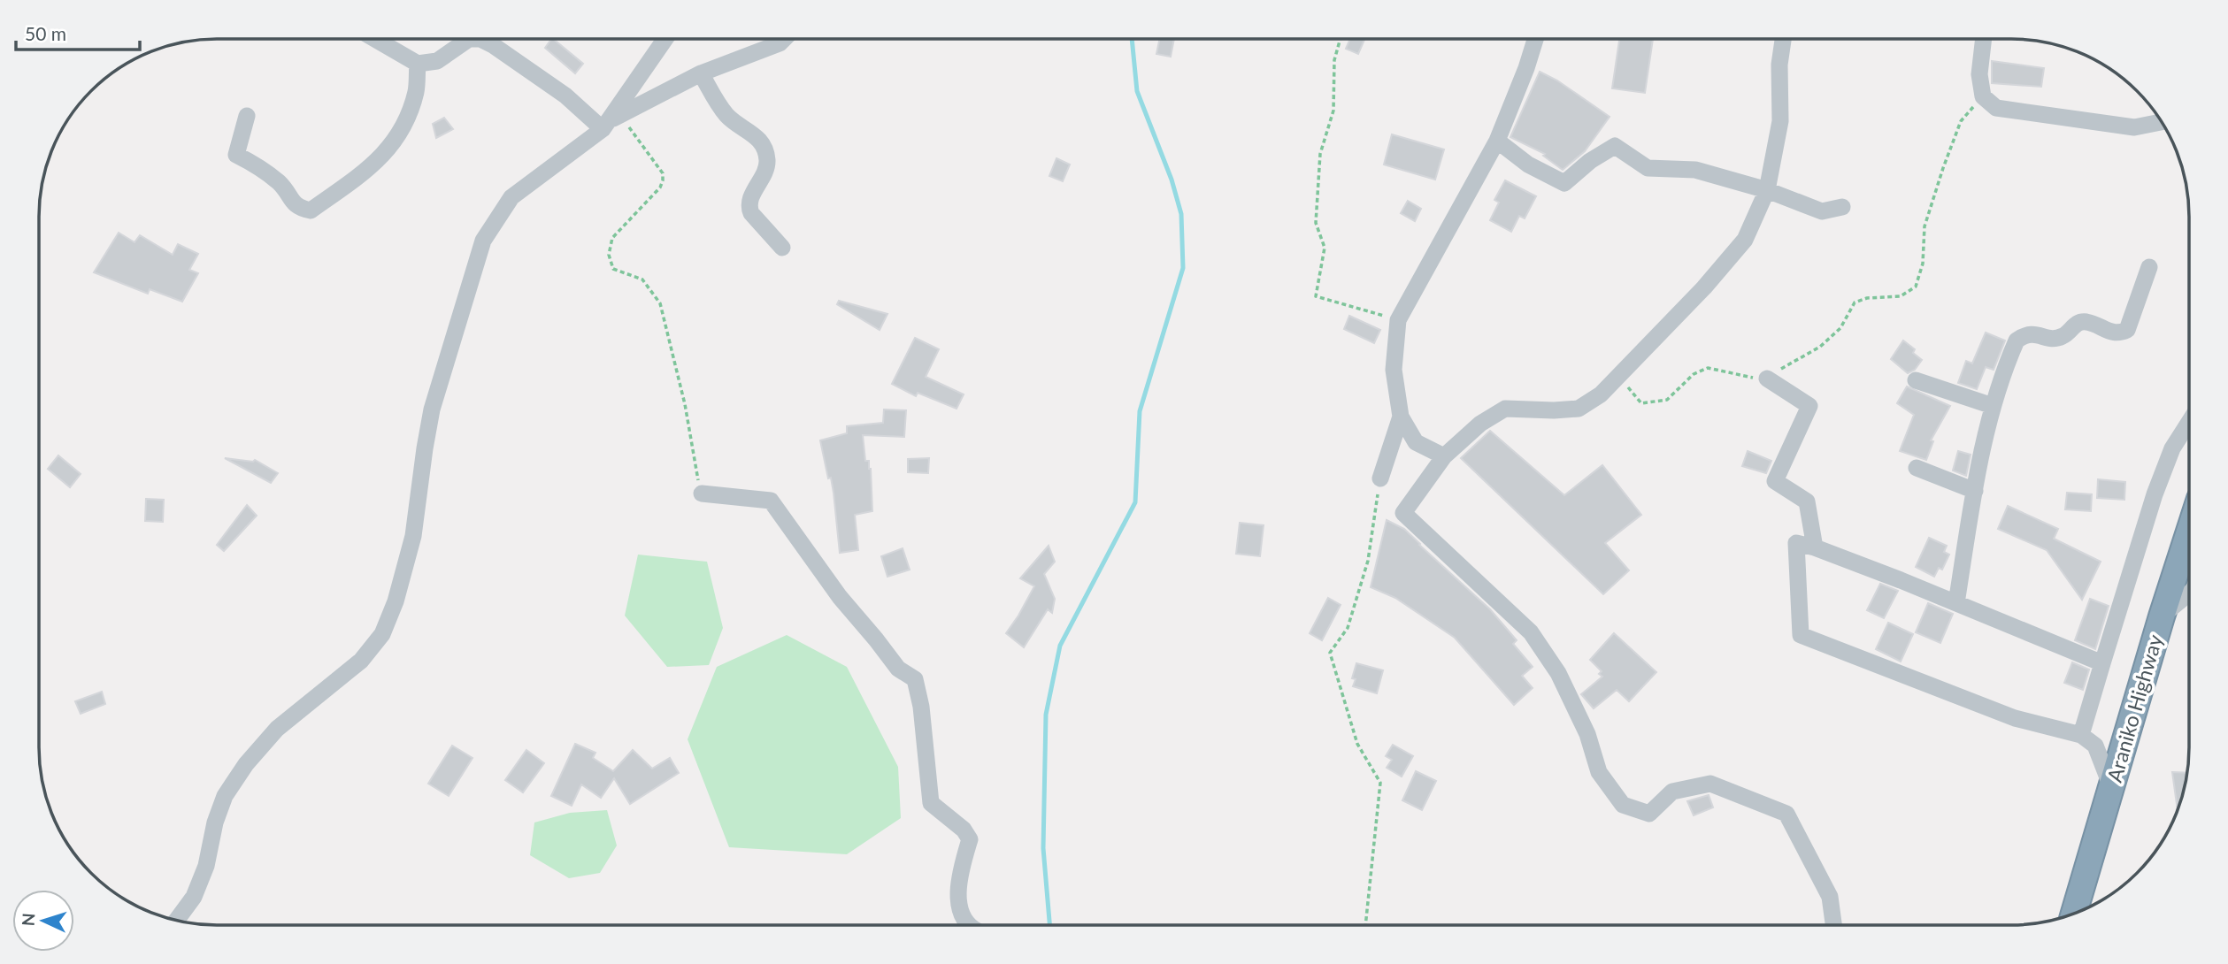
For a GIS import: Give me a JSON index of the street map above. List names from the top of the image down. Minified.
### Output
{"streets":{"highway":["Araniko Highway"]},"scale_bar":"50 m","north":"left"}
